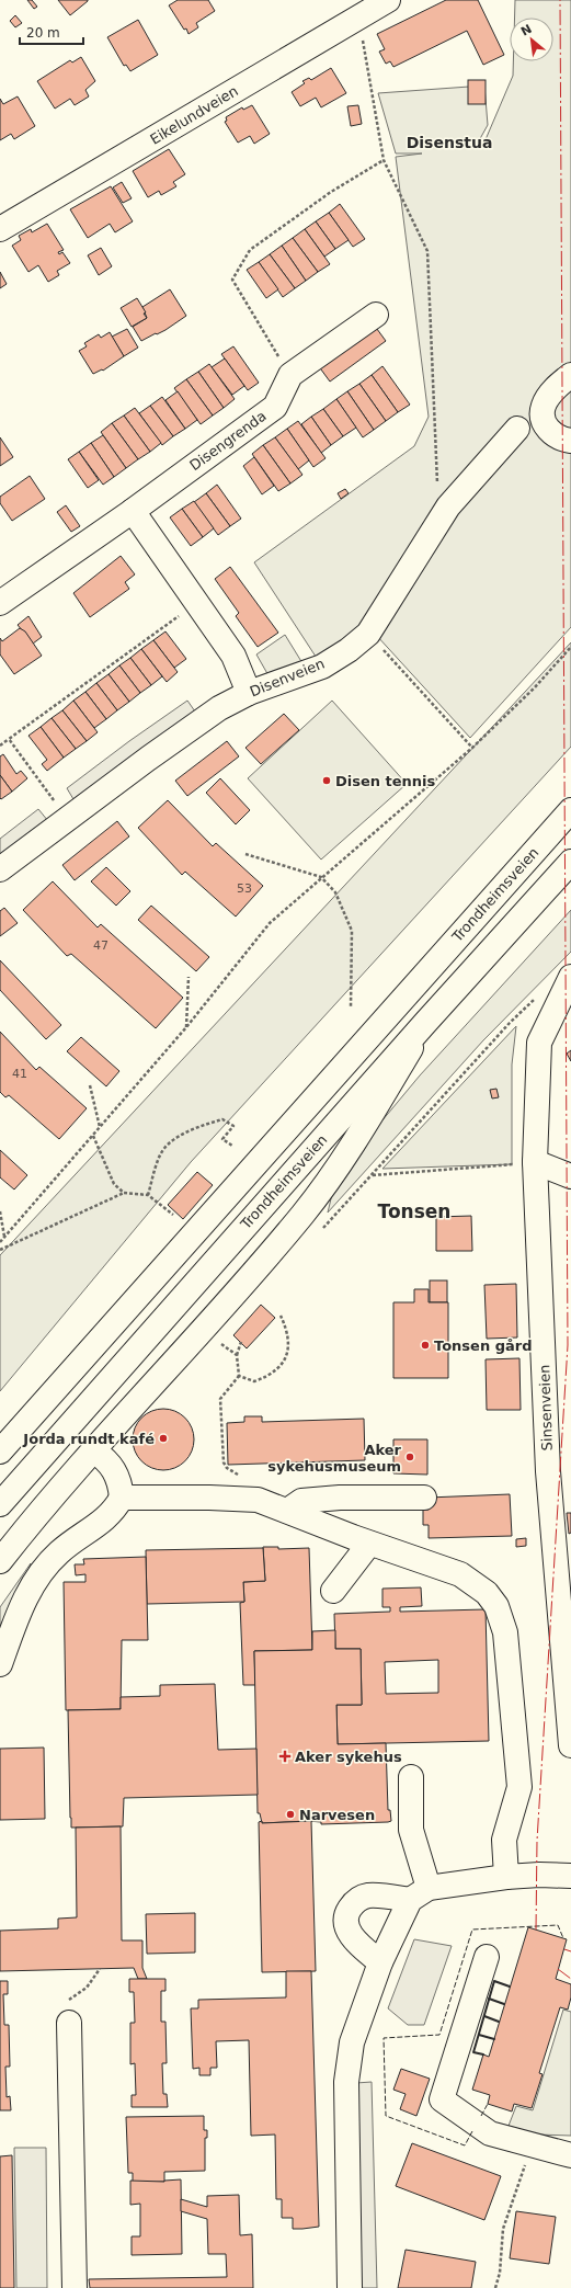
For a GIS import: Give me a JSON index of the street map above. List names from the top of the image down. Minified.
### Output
{"streets":{"main road":["Eikelundveien","Disengrenda","Disenveien","Trondheimsveien","Sinsenveien"]},"districts":["Disenstua","Tonsen"],"places":{"other":["Disen tennis","Tonsen gård","Jorda rundt kafé","Aker sykehusmuseum","Narvesen"],"health":["Aker sykehus"]},"house_numbers":["53","47","41"],"scale_bar":"20 m","north":"top left"}
